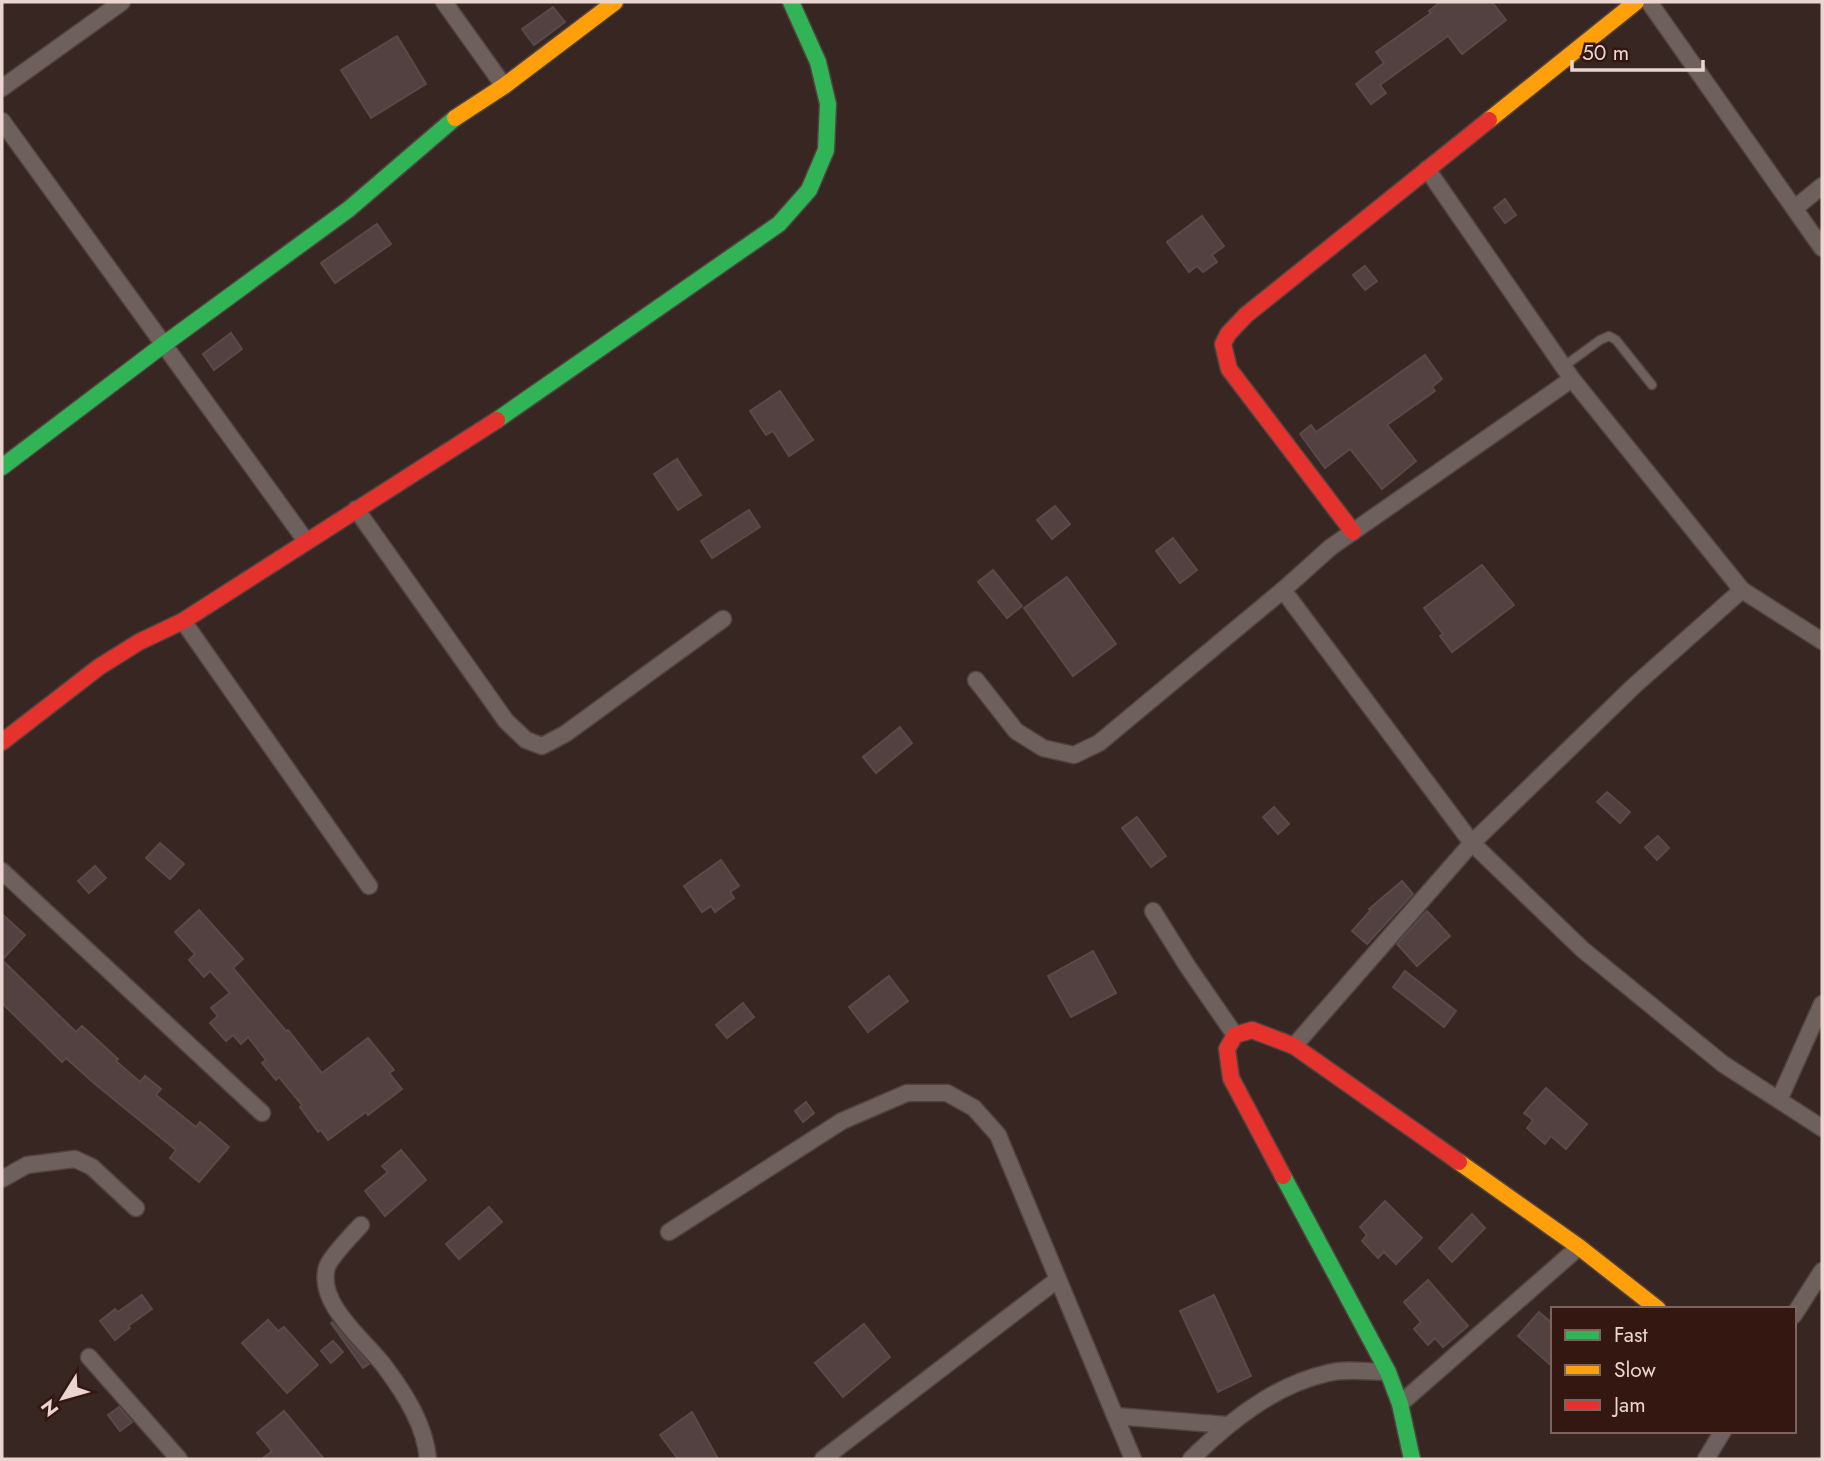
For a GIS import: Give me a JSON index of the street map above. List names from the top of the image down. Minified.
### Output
{"legend":["Fast","Slow","Jam"],"scale_bar":"50 m","north":"bottom left"}
